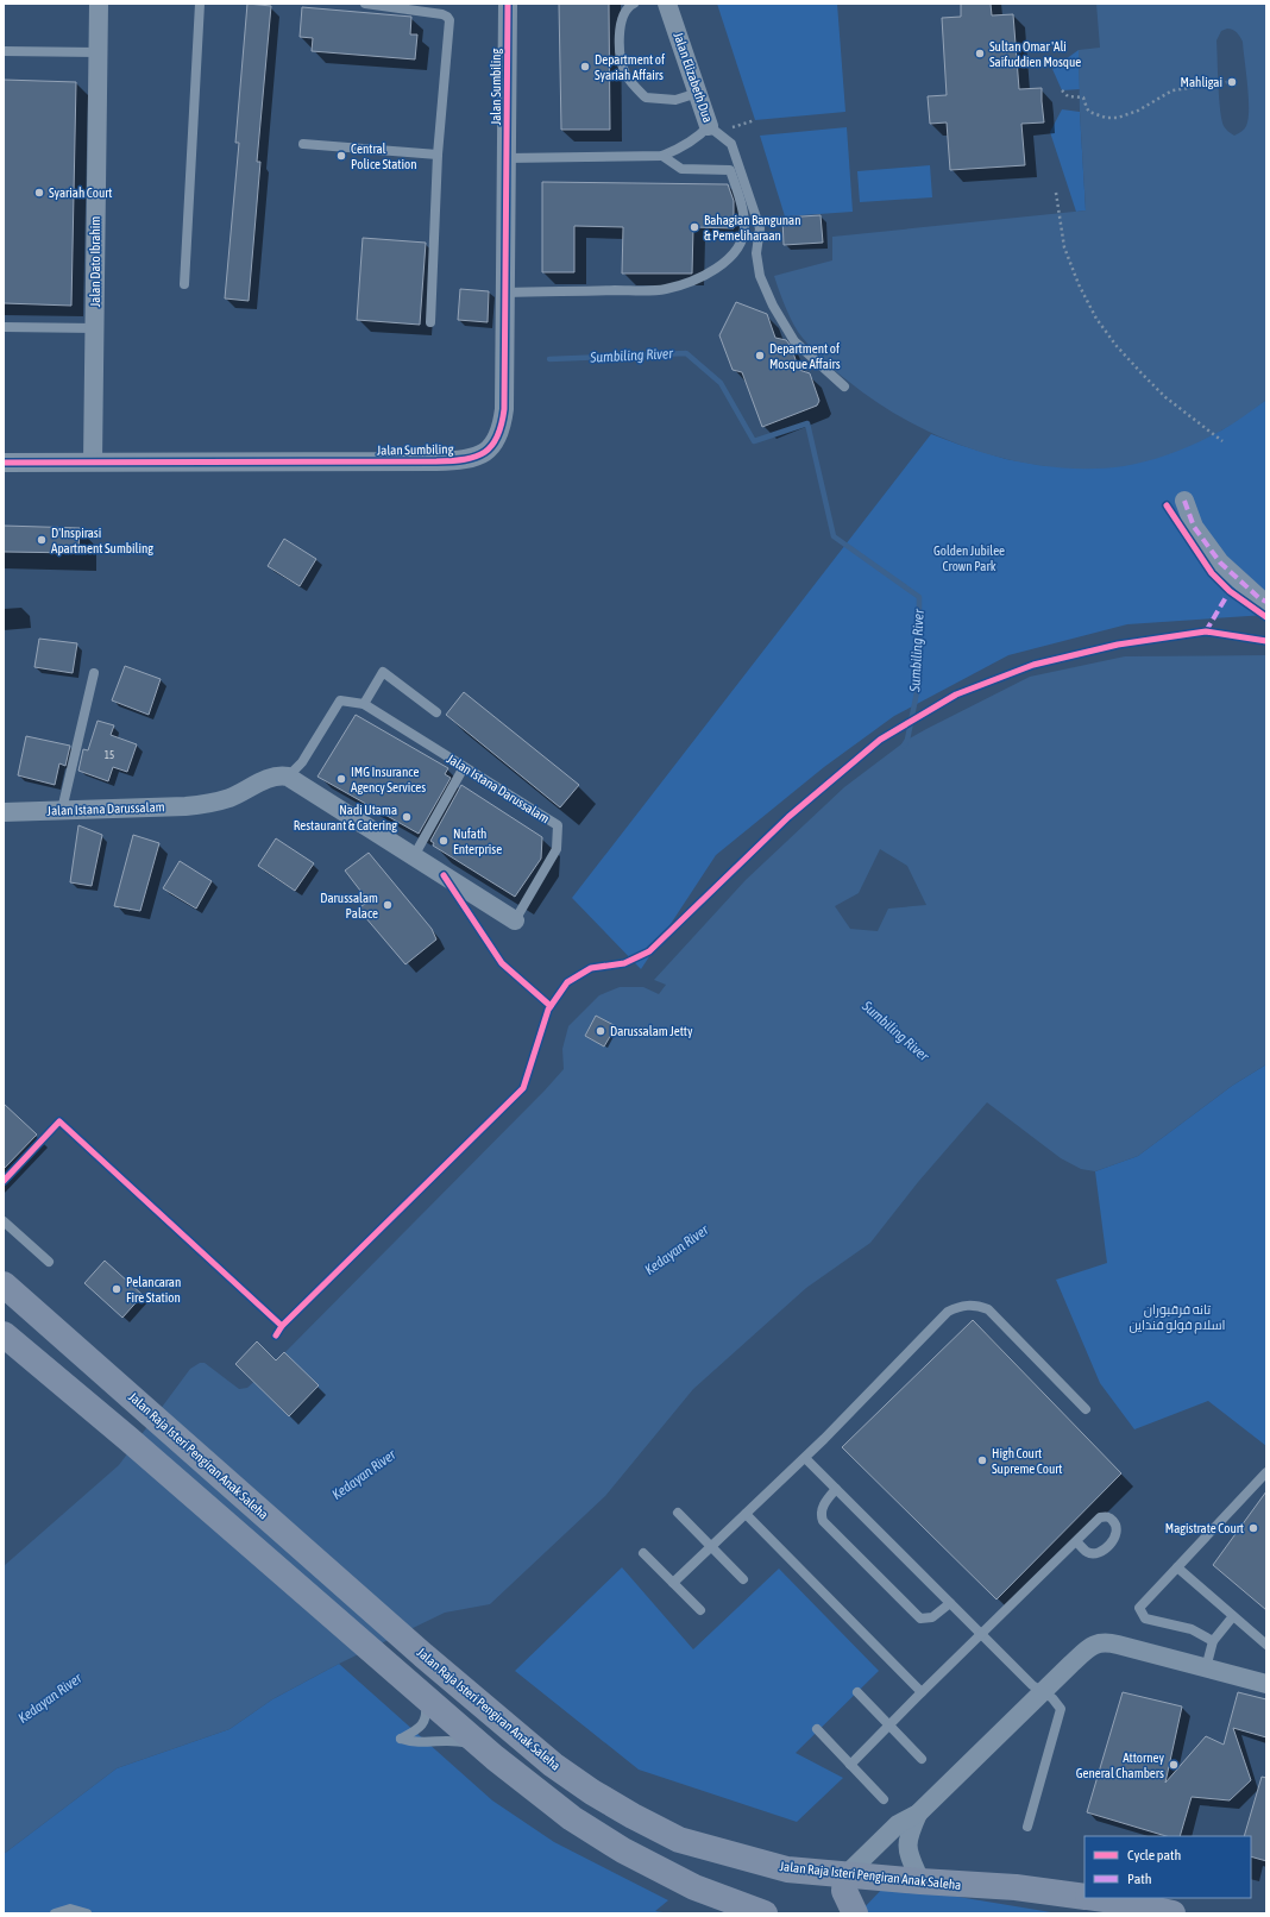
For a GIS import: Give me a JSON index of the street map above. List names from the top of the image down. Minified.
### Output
{"streets":{"main road":["Jalan Raja Isteri Pengiran Anak Saleha"],"street":["Jalan Elizabeth Dua","Jalan Sumbiling","Jalan Dato Ibrahim","Jalan Istana Darussalam"]},"crossings":[["Jalan Sumbiling","Jalan Dato Ibrahim"]],"water":["Sumbiling River","Kedayan River"],"parks":["Golden Jubilee Crown Park","تانه فرقبوران اسلام فولو فنداين"],"places":["Sultan Omar 'Ali Saifuddien Mosque","Department of Syariah Affairs","Mahligai","Central Police Station","Syariah Court","Bahagian Bangunan & Pemeliharaan","Department of Mosque Affairs","D'Inspirasi Apartment Sumbiling","IMG Insurance Agency Services","Nadi Utama Restaurant & Catering","Nufath Enterprise","Darussalam Palace","Darussalam Jetty","Pelancaran Fire Station","High Court Supreme Court","Magistrate Court","Attorney General Chambers"],"house_numbers":["15"],"legend":["Cycle path","Path"]}
